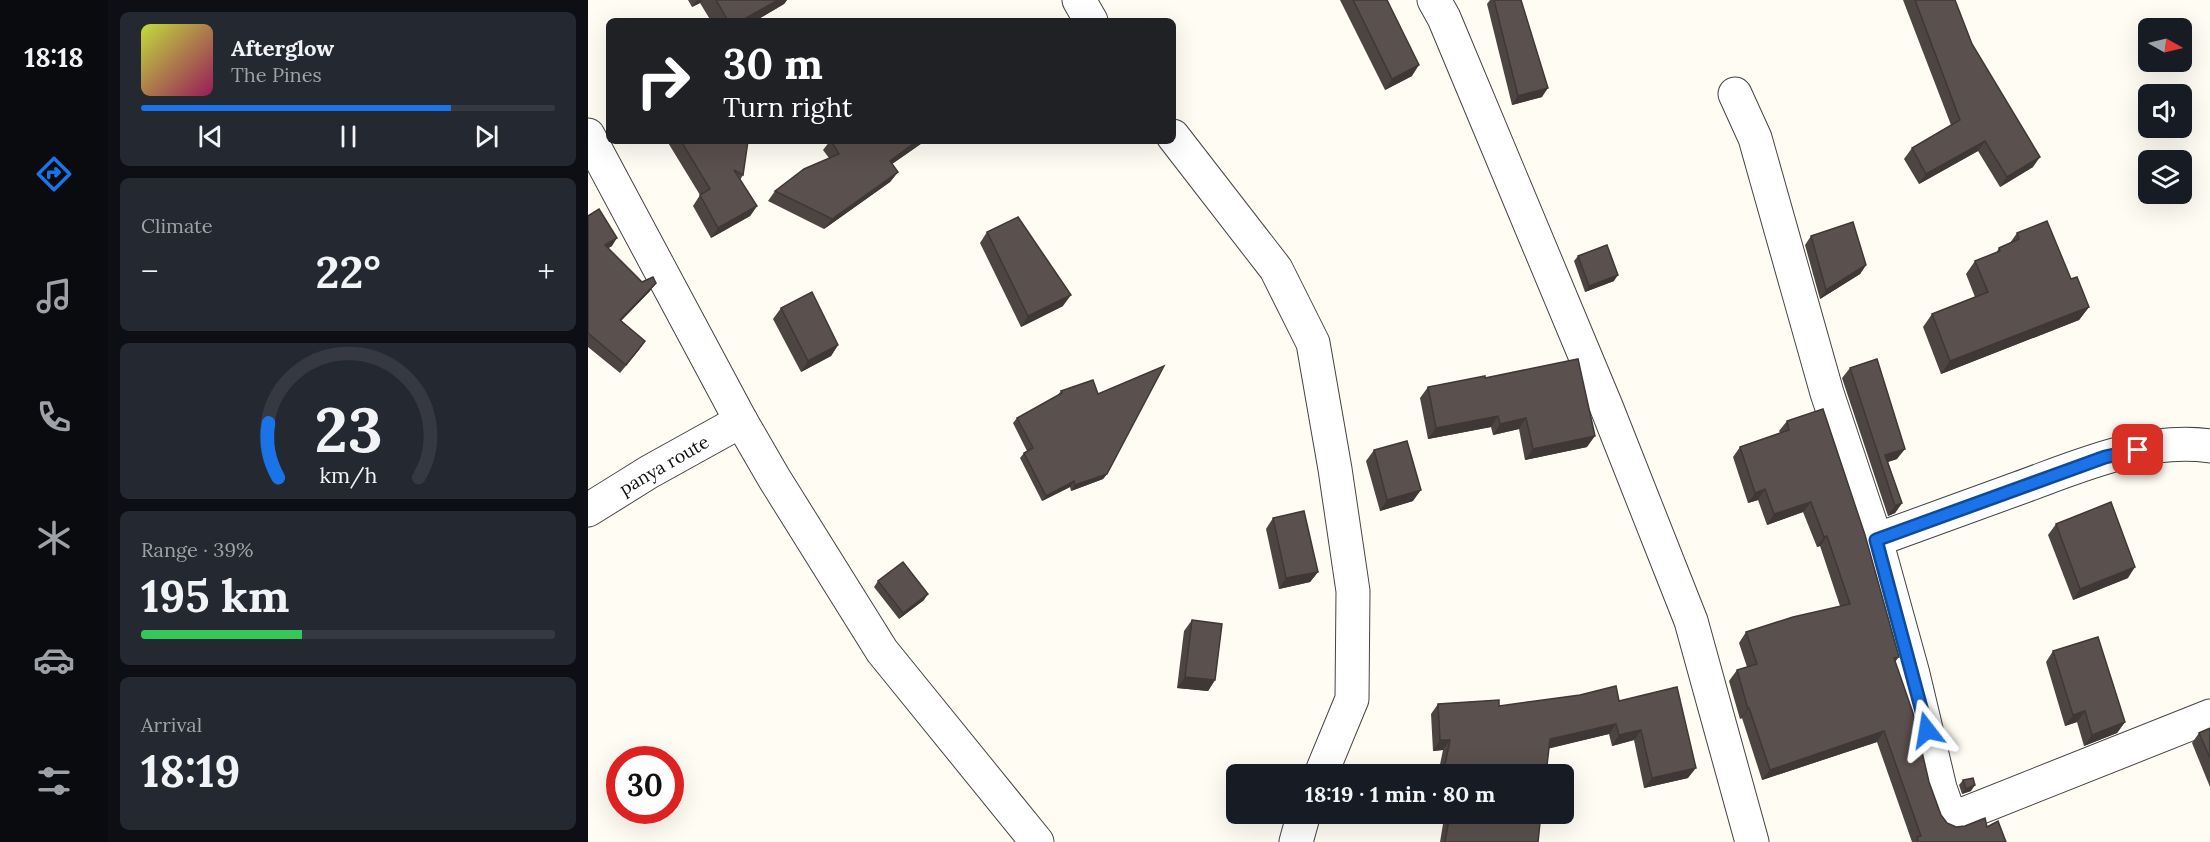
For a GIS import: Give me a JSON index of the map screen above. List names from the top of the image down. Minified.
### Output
{"streets":{"street":["panya route"]},"north":"right","page":{"tabs":"18:18","turn":["30 m","Turn right"],"song":["Afterglow","The Pines"],"tile":["Climate",["Range · 39%","195 km"],["Arrival","18:19"]],"heat":["−","22°","+"],"limit":"30","trip":"18:19 · 1 min · 80 m","gauge":["23","km/h"]}}
